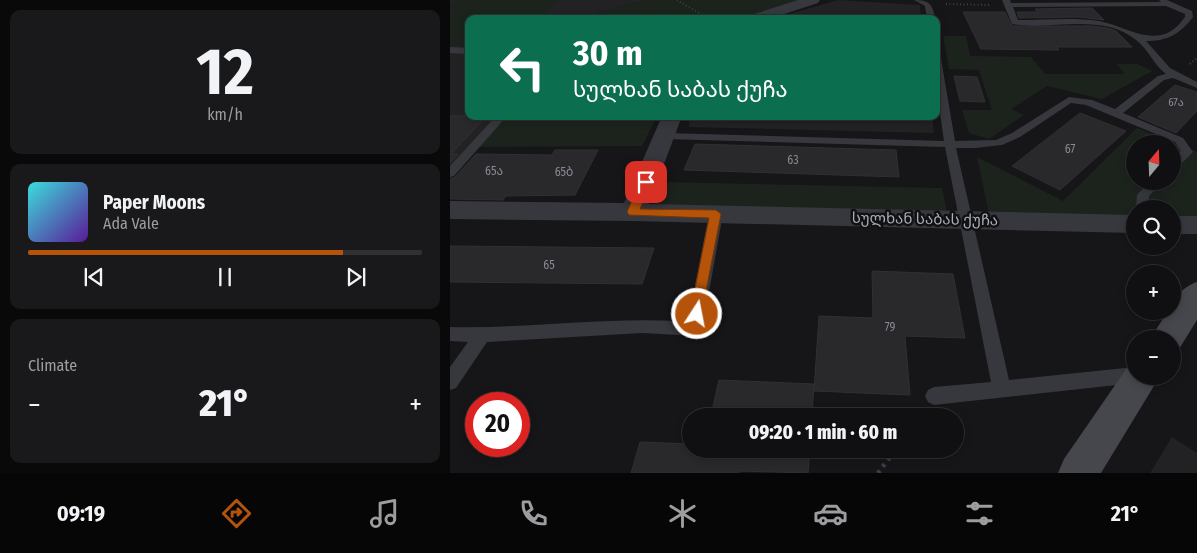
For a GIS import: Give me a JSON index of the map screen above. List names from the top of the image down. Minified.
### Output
{"streets":{"street":["სულხან საბას ქუჩა"]},"house_numbers":["67ა","67","63","65ა","65ბ","65","79"],"north":"top","page":{"tile":[["12","km/h"],"Climate"],"turn":["30 m","სულხან საბას ქუჩა"],"map_buttons":["+","−"],"song":["Paper Moons","Ada Vale"],"heat":["−","21°","+"],"limit":"20","trip":"09:20 · 1 min · 60 m","tabs":["09:19","21°"]}}
